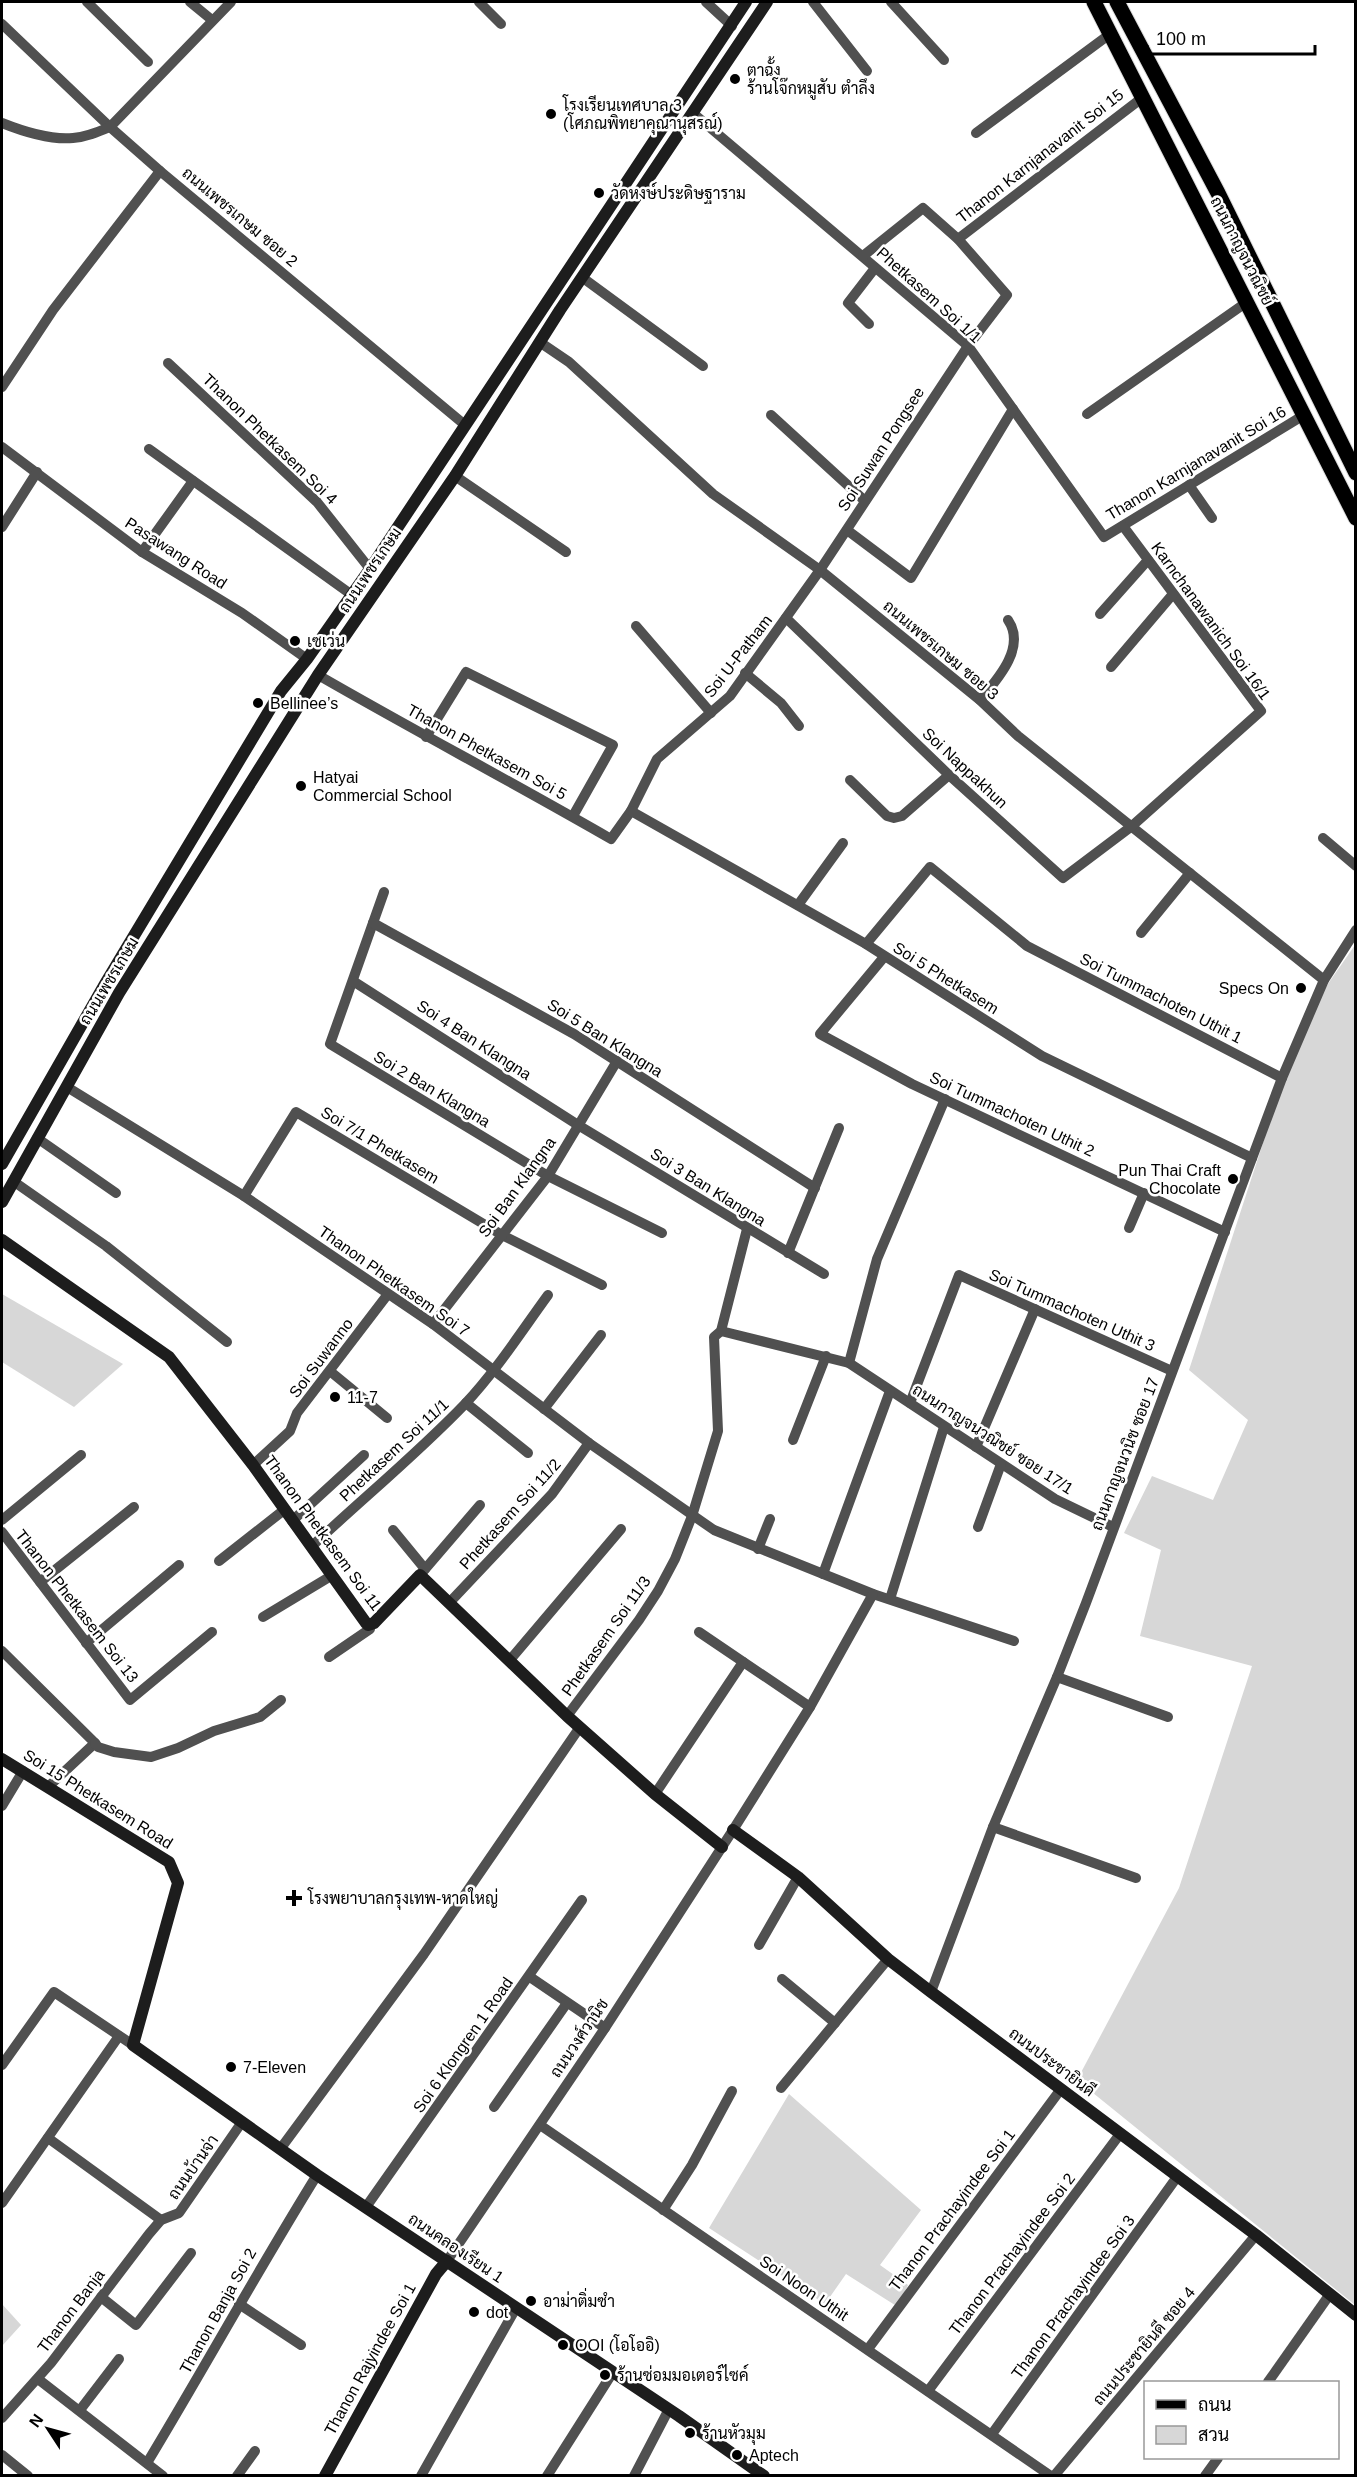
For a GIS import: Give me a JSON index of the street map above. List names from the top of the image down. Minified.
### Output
{"streets":{"main road":["ถนนกาญจนวณิชย์"],"street":["Thanon Karnjanavanit Soi 15","ถนนเพชรเกษม ซอย 2","Phetkasem Soi 1/1","Thanon Phetkasem Soi 4","Soi Suwan Pongsee","Thanon Karnjanavanit Soi 16","Pasawang Road","ถนนเพชรเกษม","Karnchanawanich Soi 16/1","ถนนเพชรเกษม ซอย 3","Soi U-Patham","Thanon Phetkasem Soi 5","Soi Nappakhun","Soi 5 Phetkasem","Soi Tummachoten Uthit 1","Soi 5 Ban Klangna","Soi 4 Ban Klangna","Soi 2 Ban Klangna","Soi Tummachoten Uthit 2","Soi 7/1 Phetkasem","Soi Ban Klangna","Soi 3 Ban Klangna","Thanon Phetkasem Soi 7","Soi Tummachoten Uthit 3","Soi Suwanno","ถนนกาญจนวณิชย์ ซอย 17/1","Phetkasem Soi 11/1","ถนนกาญจนวนิช ซอย 17","Phetkasem Soi 11/2","Thanon Phetkasem Soi 11","Thanon Phetkasem Soi 13","Phetkasem Soi 11/3","Soi 15 Phetkasem Road","ถนนวงศ์วานิช","Soi 6 Klongren 1 Road","ถนนประชายินดี","ถนนบ้านจ่า","Thanon Prachayindee Soi 1","ถนนคลองเรียน 1","Thanon Prachayindee Soi 2","Soi Noon Uthit","Thanon Prachayindee Soi 3","Thanon Banja","Thanon Banja Soi 2","ถนนประชายินดี ซอย 4","Thanon Rajyindee Soi 1"]},"crossings":[["Thanon Karnjanavanit Soi 15","ถนนกาญจนวณิชย์"],["Thanon Karnjanavanit Soi 15","Soi Suwan Pongsee"],["ถนนเพชรเกษม ซอย 2","ถนนเพชรเกษม"],["ถนนกาญจนวณิชย์","Thanon Karnjanavanit Soi 16"],["Phetkasem Soi 1/1","Soi Suwan Pongsee"],["Phetkasem Soi 1/1","Thanon Karnjanavanit Soi 16"],["Phetkasem Soi 1/1","ถนนเพชรเกษม"],["Thanon Phetkasem Soi 4","ถนนเพชรเกษม"],["Soi Suwan Pongsee","ถนนเพชรเกษม ซอย 3"],["Soi Suwan Pongsee","Soi U-Patham"],["Thanon Karnjanavanit Soi 16","Karnchanawanich Soi 16/1"],["Pasawang Road","ถนนเพชรเกษม"],["ถนนเพชรเกษม","ถนนเพชรเกษม ซอย 3"],["ถนนเพชรเกษม","Thanon Phetkasem Soi 5"],["ถนนเพชรเกษม","Thanon Phetkasem Soi 7"],["Karnchanawanich Soi 16/1","ถนนเพชรเกษม ซอย 3"],["Karnchanawanich Soi 16/1","Soi Nappakhun"],["ถนนเพชรเกษม ซอย 3","Soi U-Patham"],["ถนนเพชรเกษม ซอย 3","Soi Nappakhun"],["ถนนเพชรเกษม ซอย 3","ถนนกาญจนวนิช ซอย 17"],["Soi U-Patham","Thanon Phetkasem Soi 5"],["Soi U-Patham","Soi Nappakhun"],["Soi U-Patham","Soi 5 Phetkasem"],["Thanon Phetkasem Soi 5","Soi 5 Phetkasem"],["Soi 5 Phetkasem","Soi Tummachoten Uthit 1"],["Soi 5 Phetkasem","Soi Tummachoten Uthit 2"],["Soi 5 Phetkasem","ถนนกาญจนวนิช ซอย 17"],["Soi Tummachoten Uthit 1","ถนนกาญจนวนิช ซอย 17"],["Soi 5 Ban Klangna","Soi 2 Ban Klangna"],["Soi 5 Ban Klangna","Soi Ban Klangna"],["Soi 4 Ban Klangna","Soi 2 Ban Klangna"],["Soi 4 Ban Klangna","Soi Ban Klangna"],["Soi 4 Ban Klangna","Soi 3 Ban Klangna"],["Soi 2 Ban Klangna","Soi Ban Klangna"],["Soi Tummachoten Uthit 2","ถนนกาญจนวนิช ซอย 17"],["Soi 7/1 Phetkasem","Soi Ban Klangna"],["Soi 7/1 Phetkasem","Thanon Phetkasem Soi 7"],["Soi Ban Klangna","Soi 3 Ban Klangna"],["Soi Ban Klangna","Thanon Phetkasem Soi 7"],["Soi 3 Ban Klangna","Phetkasem Soi 11/3"],["Thanon Phetkasem Soi 7","Soi Suwanno"],["Thanon Phetkasem Soi 7","ถนนกาญจนวณิชย์ ซอย 17/1"],["Thanon Phetkasem Soi 7","Phetkasem Soi 11/1"],["Thanon Phetkasem Soi 7","Phetkasem Soi 11/2"],["Thanon Phetkasem Soi 7","Phetkasem Soi 11/3"],["Thanon Phetkasem Soi 7","ถนนวงศ์วานิช"],["Soi Tummachoten Uthit 3","ถนนกาญจนวณิชย์ ซอย 17/1"],["Soi Tummachoten Uthit 3","ถนนกาญจนวนิช ซอย 17"],["Soi Suwanno","Thanon Phetkasem Soi 11"],["ถนนกาญจนวณิชย์ ซอย 17/1","ถนนกาญจนวนิช ซอย 17"],["ถนนกาญจนวณิชย์ ซอย 17/1","Phetkasem Soi 11/3"],["Phetkasem Soi 11/1","Thanon Phetkasem Soi 11"],["ถนนกาญจนวนิช ซอย 17","ถนนประชายินดี"],["Soi 15 Phetkasem Road","ถนนคลองเรียน 1"],["ถนนวงศ์วานิช","ถนนประชายินดี"],["ถนนวงศ์วานิช","ถนนคลองเรียน 1"],["ถนนวงศ์วานิช","Soi Noon Uthit"],["ถนนวงศ์วานิช","Thanon Rajyindee Soi 1"],["Soi 6 Klongren 1 Road","ถนนคลองเรียน 1"],["ถนนประชายินดี","Thanon Prachayindee Soi 1"],["ถนนประชายินดี","Thanon Prachayindee Soi 2"],["ถนนประชายินดี","Thanon Prachayindee Soi 3"],["ถนนประชายินดี","ถนนประชายินดี ซอย 4"],["ถนนบ้านจ่า","ถนนคลองเรียน 1"],["ถนนบ้านจ่า","Thanon Banja"],["Thanon Prachayindee Soi 1","Soi Noon Uthit"],["ถนนคลองเรียน 1","Thanon Banja Soi 2"],["ถนนคลองเรียน 1","Thanon Rajyindee Soi 1"],["Thanon Prachayindee Soi 2","Soi Noon Uthit"],["Soi Noon Uthit","Thanon Prachayindee Soi 3"],["Soi Noon Uthit","ถนนประชายินดี ซอย 4"]],"places":{"other":["ตาฉั้ง ร้านโจ๊กหมูสับ ตำลึง","โรงเรียนเทศบาล 3 (โศภณพิทยาคุณานุสรณ์)","วัดหงษ์ประดิษฐาราม","เซเว่น","Bellinee’s","Hatyai Commercial School","Specs On","Pun Thai Craft Chocolate","11-7","7-Eleven","อาม่าติ่มซำ","dot","OOI (โอโออิ)","ร้านซ่อมมอเตอร์ไซค์","ร้านหัวมุม","Aptech"],"health":["โรงพยาบาลกรุงเทพ-หาดใหญ่"]},"legend":["ถนน","สวน"],"scale_bar":"100 m","north":"top left"}
